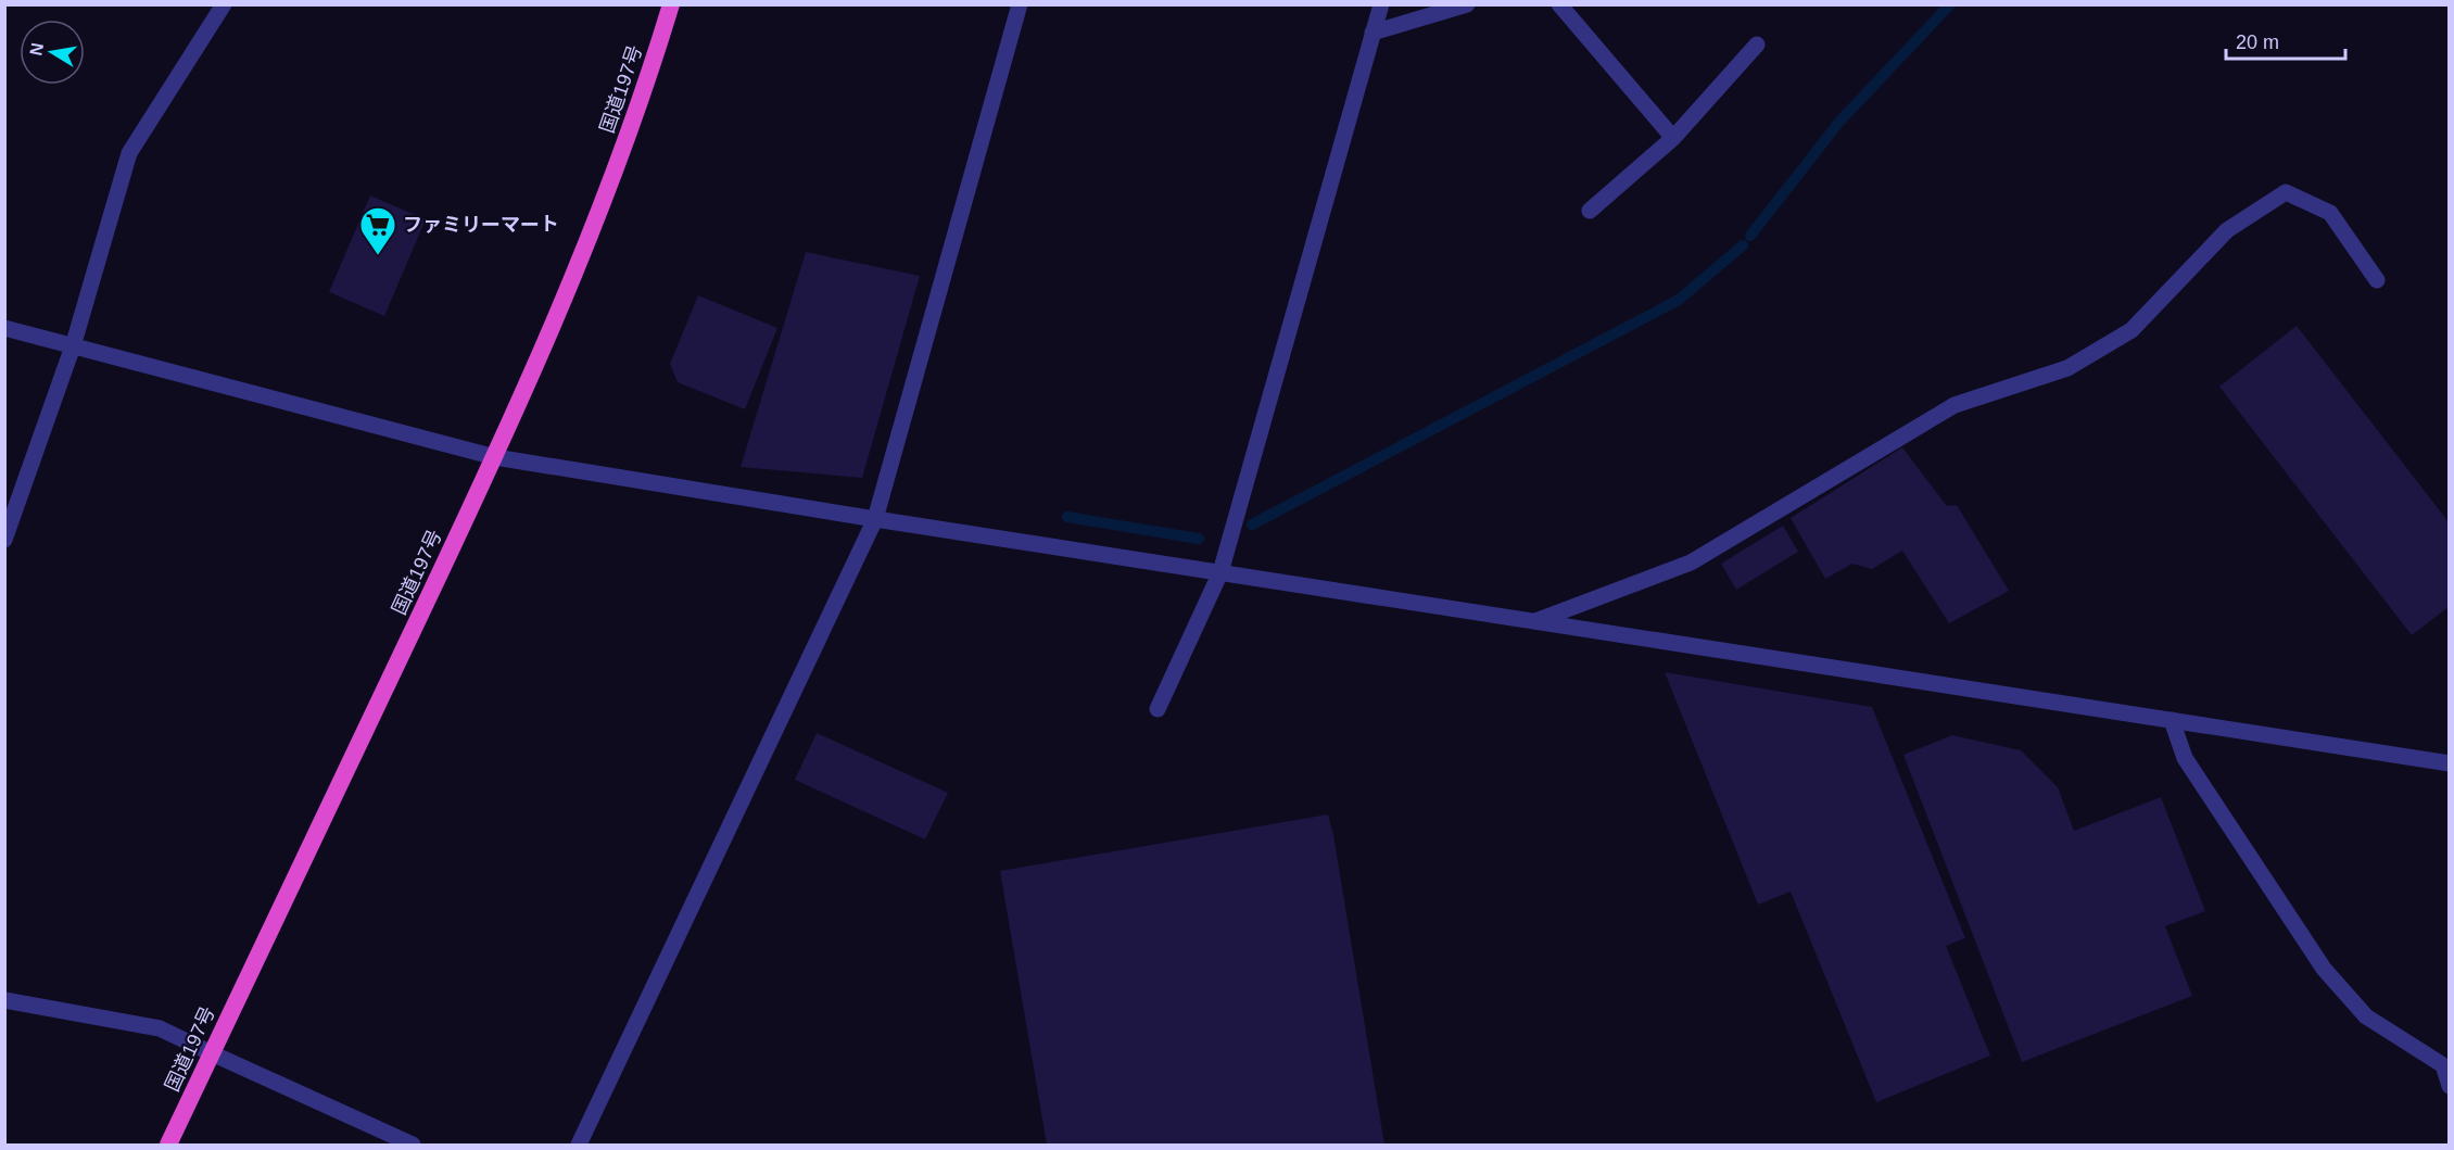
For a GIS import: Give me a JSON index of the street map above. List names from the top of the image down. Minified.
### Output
{"streets":{"highway":["国道197号"]},"places":{"supermarket":["ファミリーマート"]},"scale_bar":"20 m","north":"left"}
